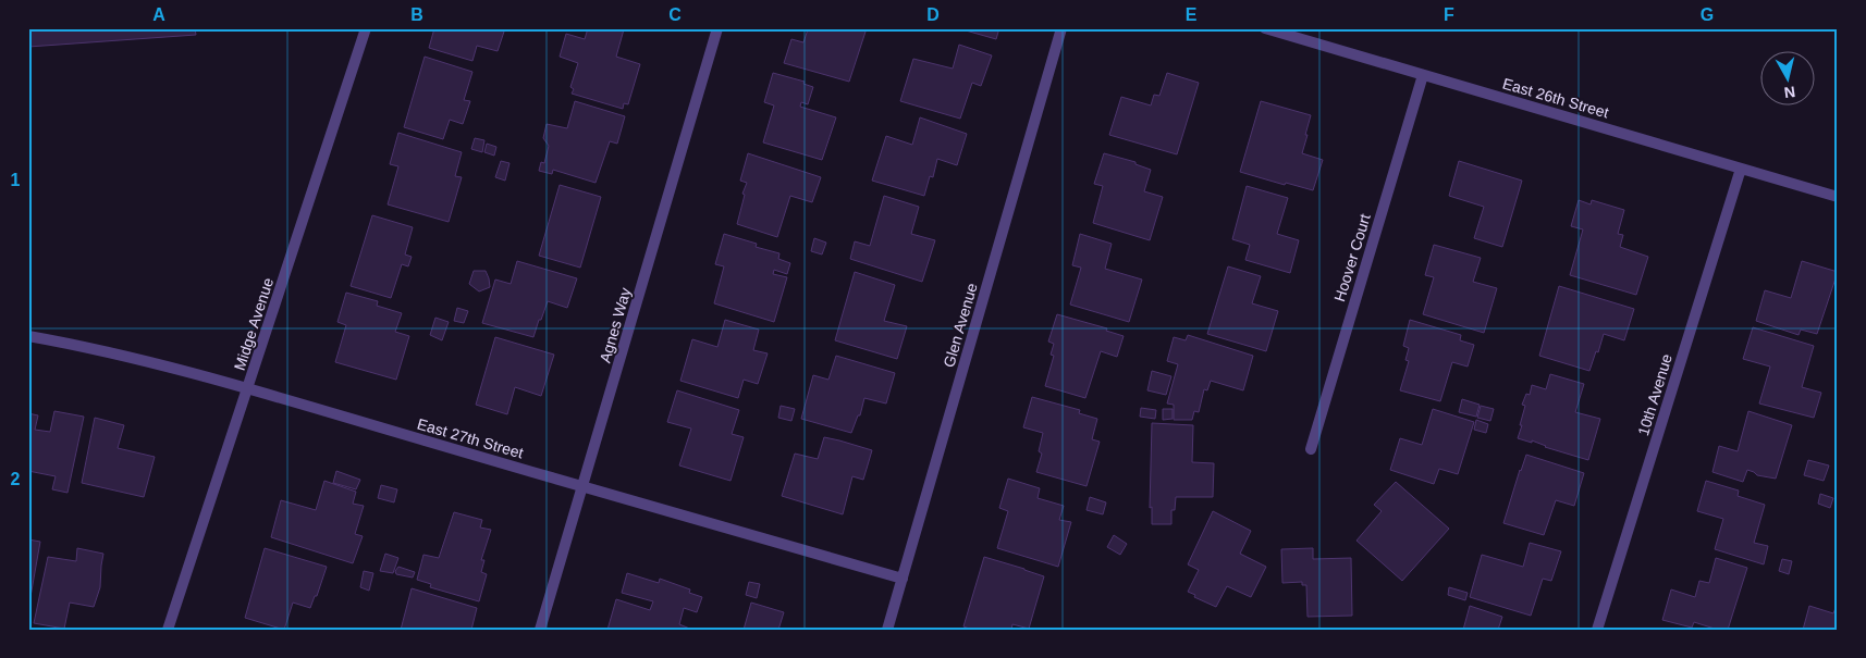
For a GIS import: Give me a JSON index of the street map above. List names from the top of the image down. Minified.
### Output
{"streets":{"street":["East 26th Street","Hoover Court","Midge Avenue","Agnes Way","Glen Avenue","10th Avenue","East 27th Street"]},"crossings":[["East 26th Street","Hoover Court"],["East 26th Street","10th Avenue"],["Midge Avenue","East 27th Street"],["Agnes Way","East 27th Street"],["Glen Avenue","East 27th Street"]],"north":"bottom","grid":{"columns":["A","B","C","D","E","F","G"],"rows":["1","2"]}}
